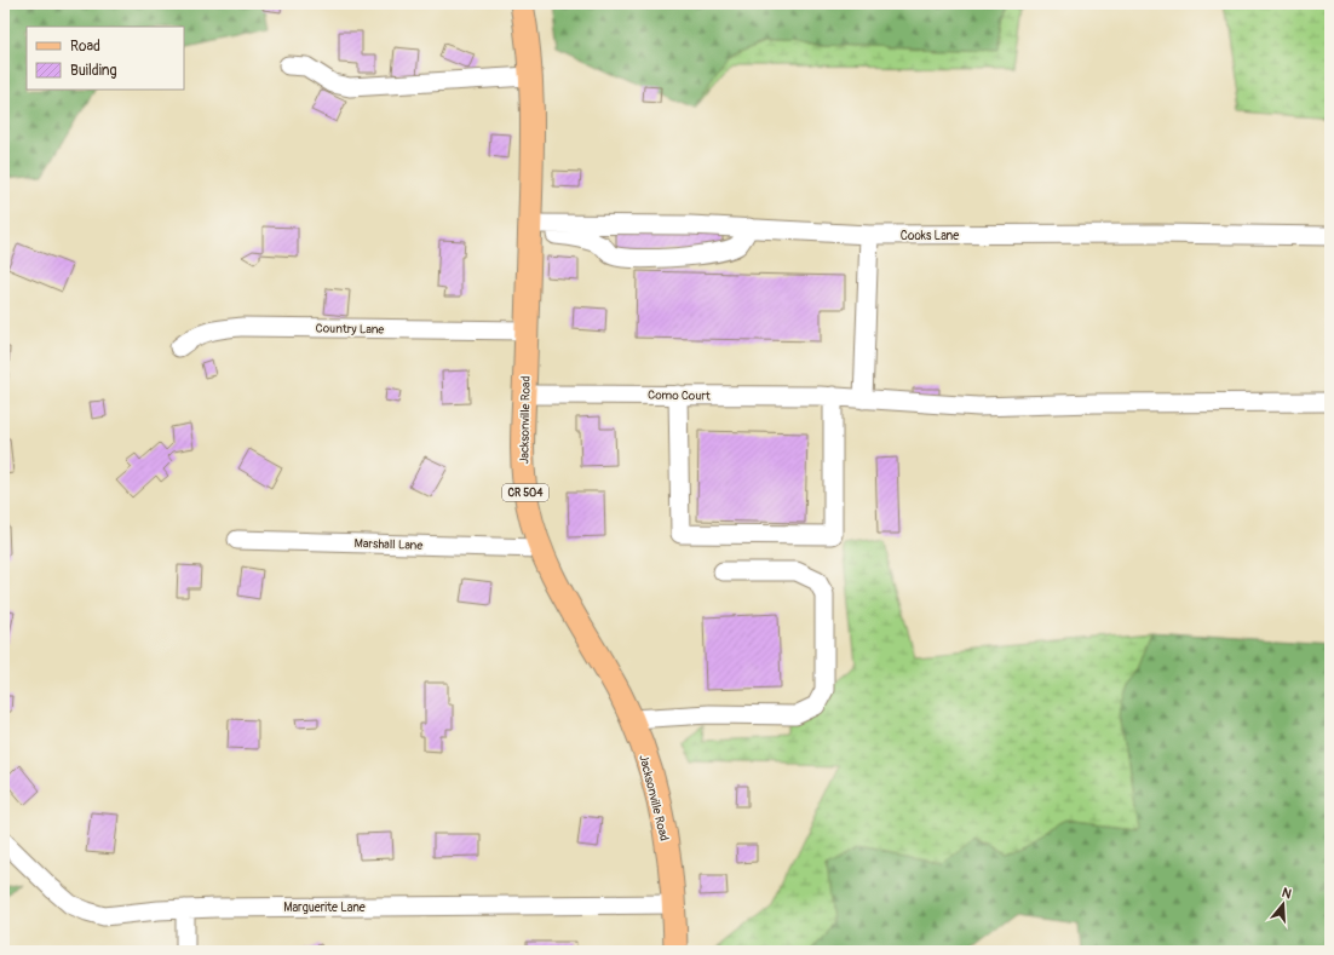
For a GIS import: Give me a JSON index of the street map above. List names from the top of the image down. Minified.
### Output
{"streets":{"main road":["Jacksonville Road","CR 504"],"street":["Cooks Lane","Country Lane","Como Court","Marshall Lane","Marguerite Lane"]},"crossings":[["Cooks Lane","Jacksonville Road"],["Country Lane","Jacksonville Road"],["Como Court","Jacksonville Road"],["Jacksonville Road","Marshall Lane"],["Jacksonville Road","Marguerite Lane"]],"legend":["Road","Building"],"north":"top"}
